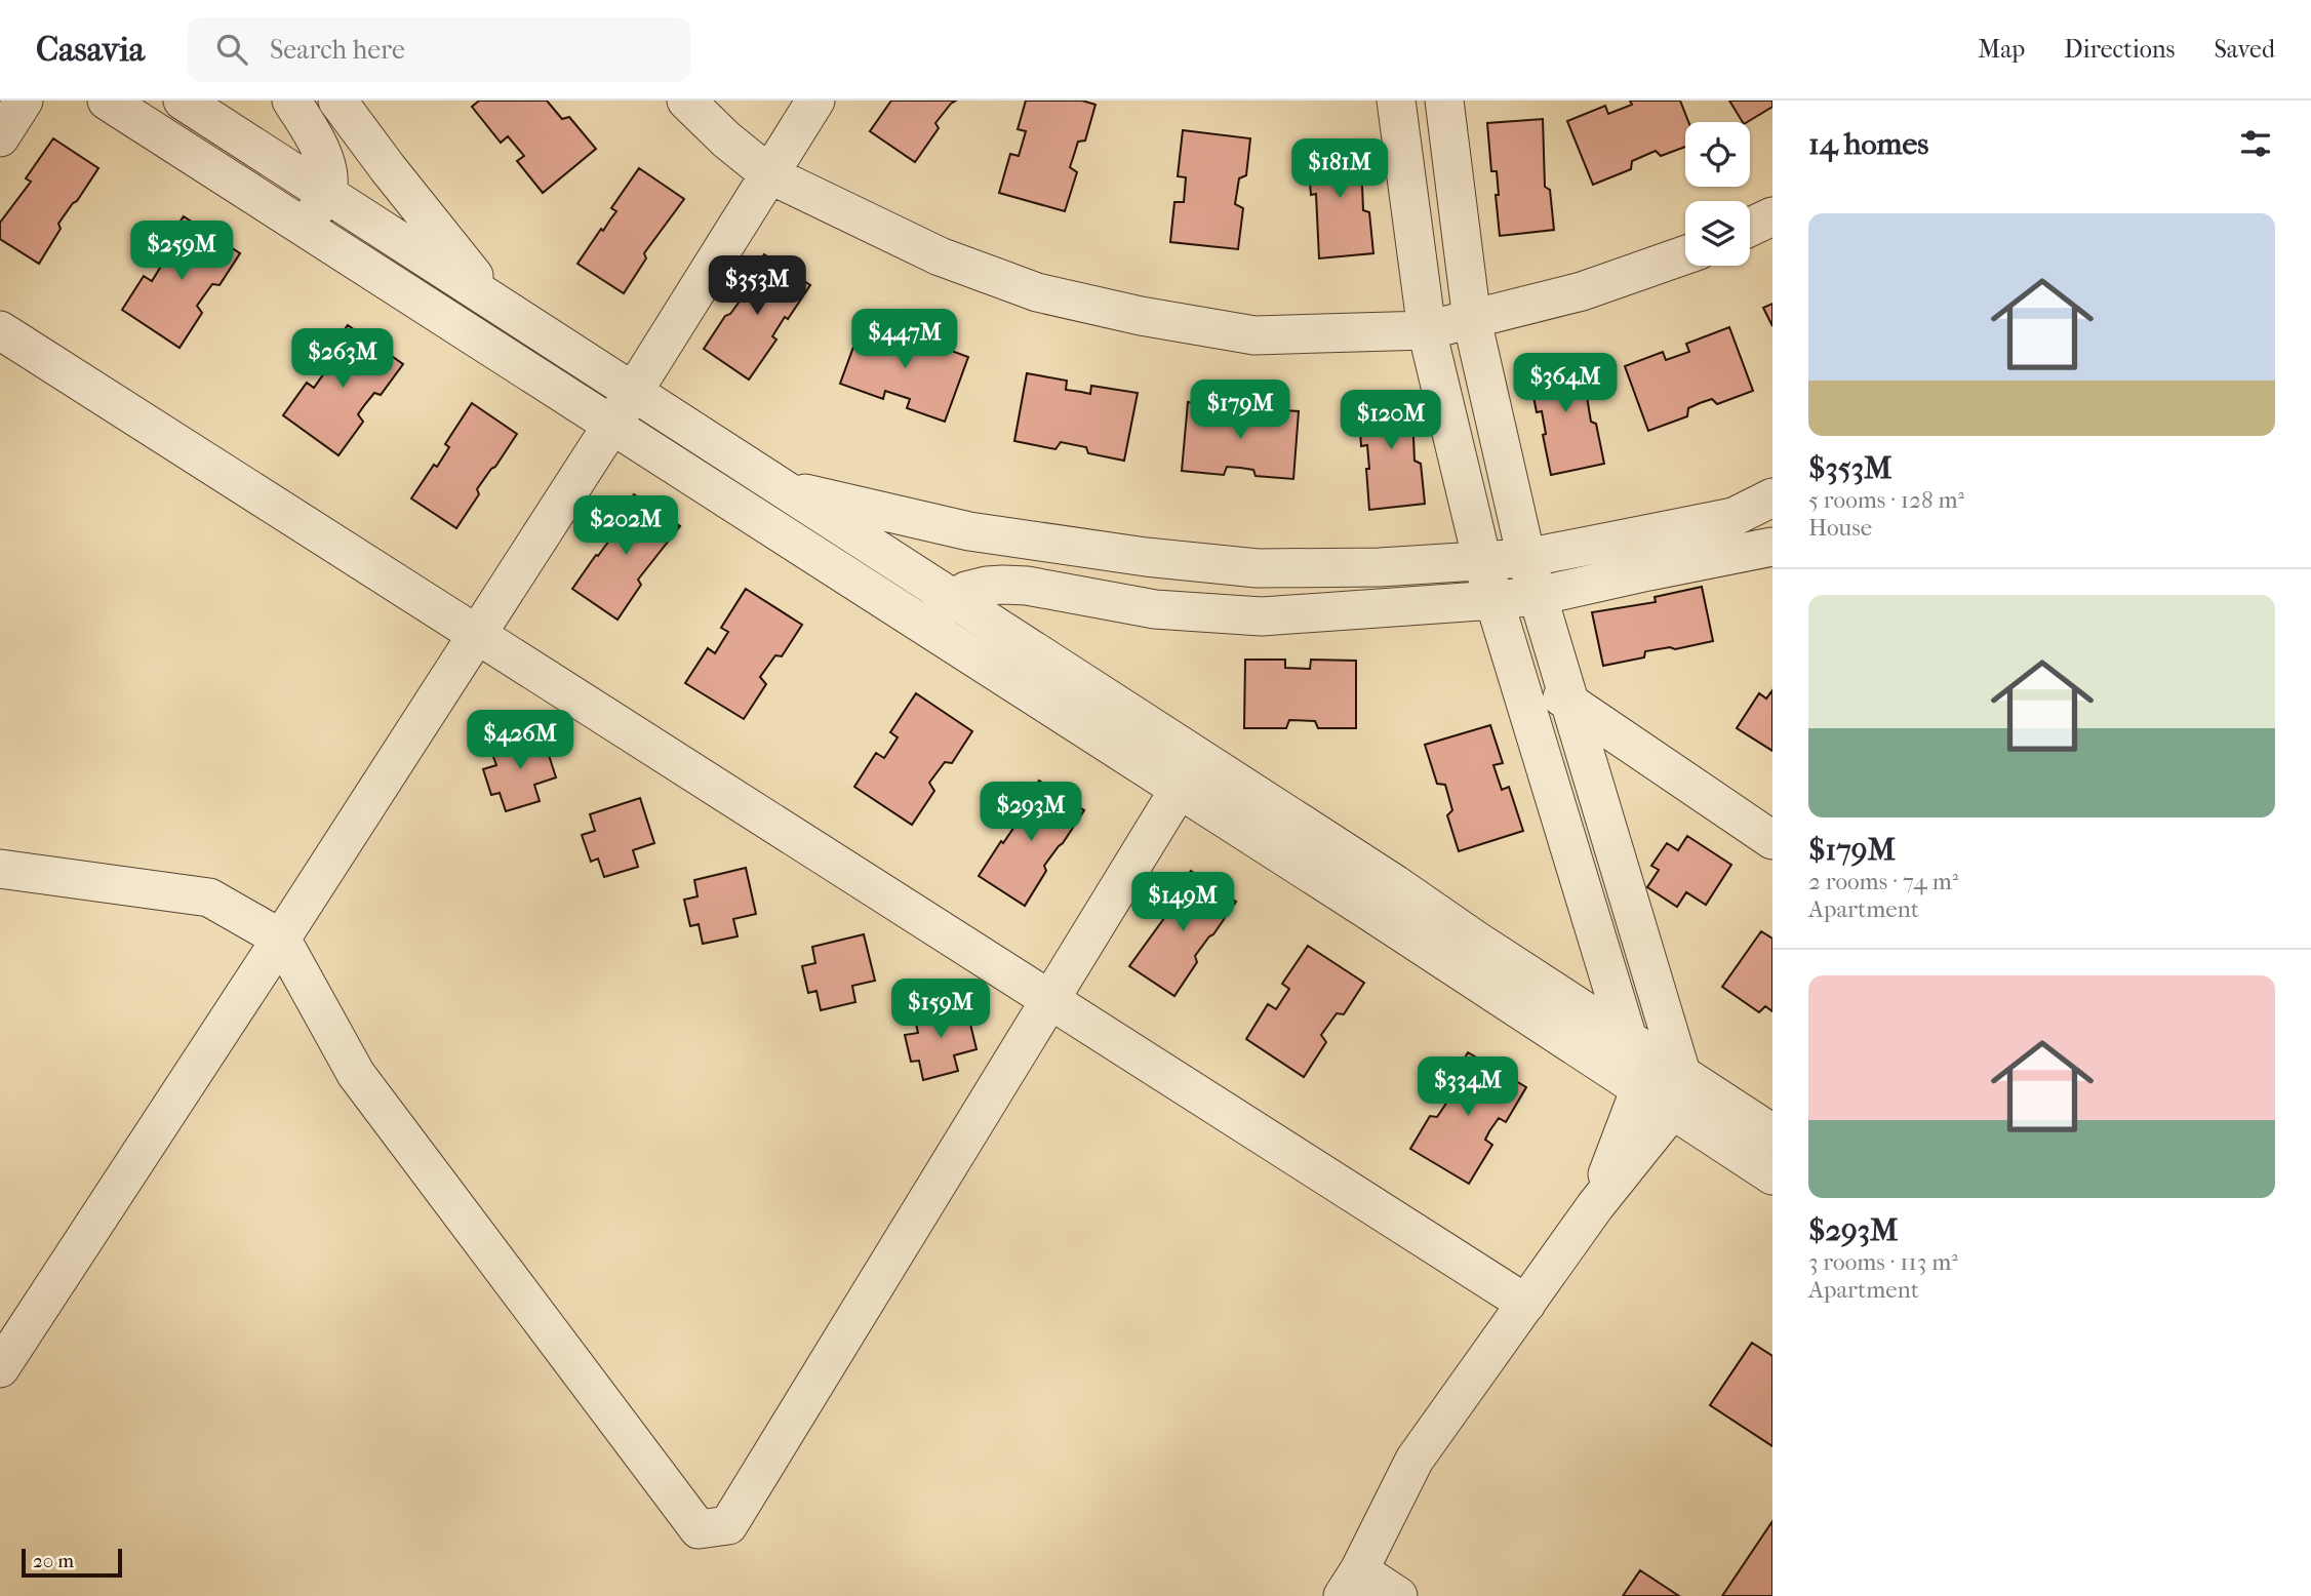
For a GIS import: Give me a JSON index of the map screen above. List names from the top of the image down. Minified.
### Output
{"scale_bar":"20 m","page":{"header":"Casavia","search":"Search here","nav":["Map","Directions","Saved"],"heading":"14 homes","price":["$181M","$259M","$353M","$447M","$263M","$364M","$179M","$120M","$202M","$426M","$293M","$149M","$159M","$334M"],"list":[{"name":"$353M","note":"5 rooms · 128 m² · House"},{"name":"$179M","note":"2 rooms · 74 m² · Apartment"},{"name":"$293M","note":"3 rooms · 113 m² · Apartment"}],"scale":"20 m"}}
